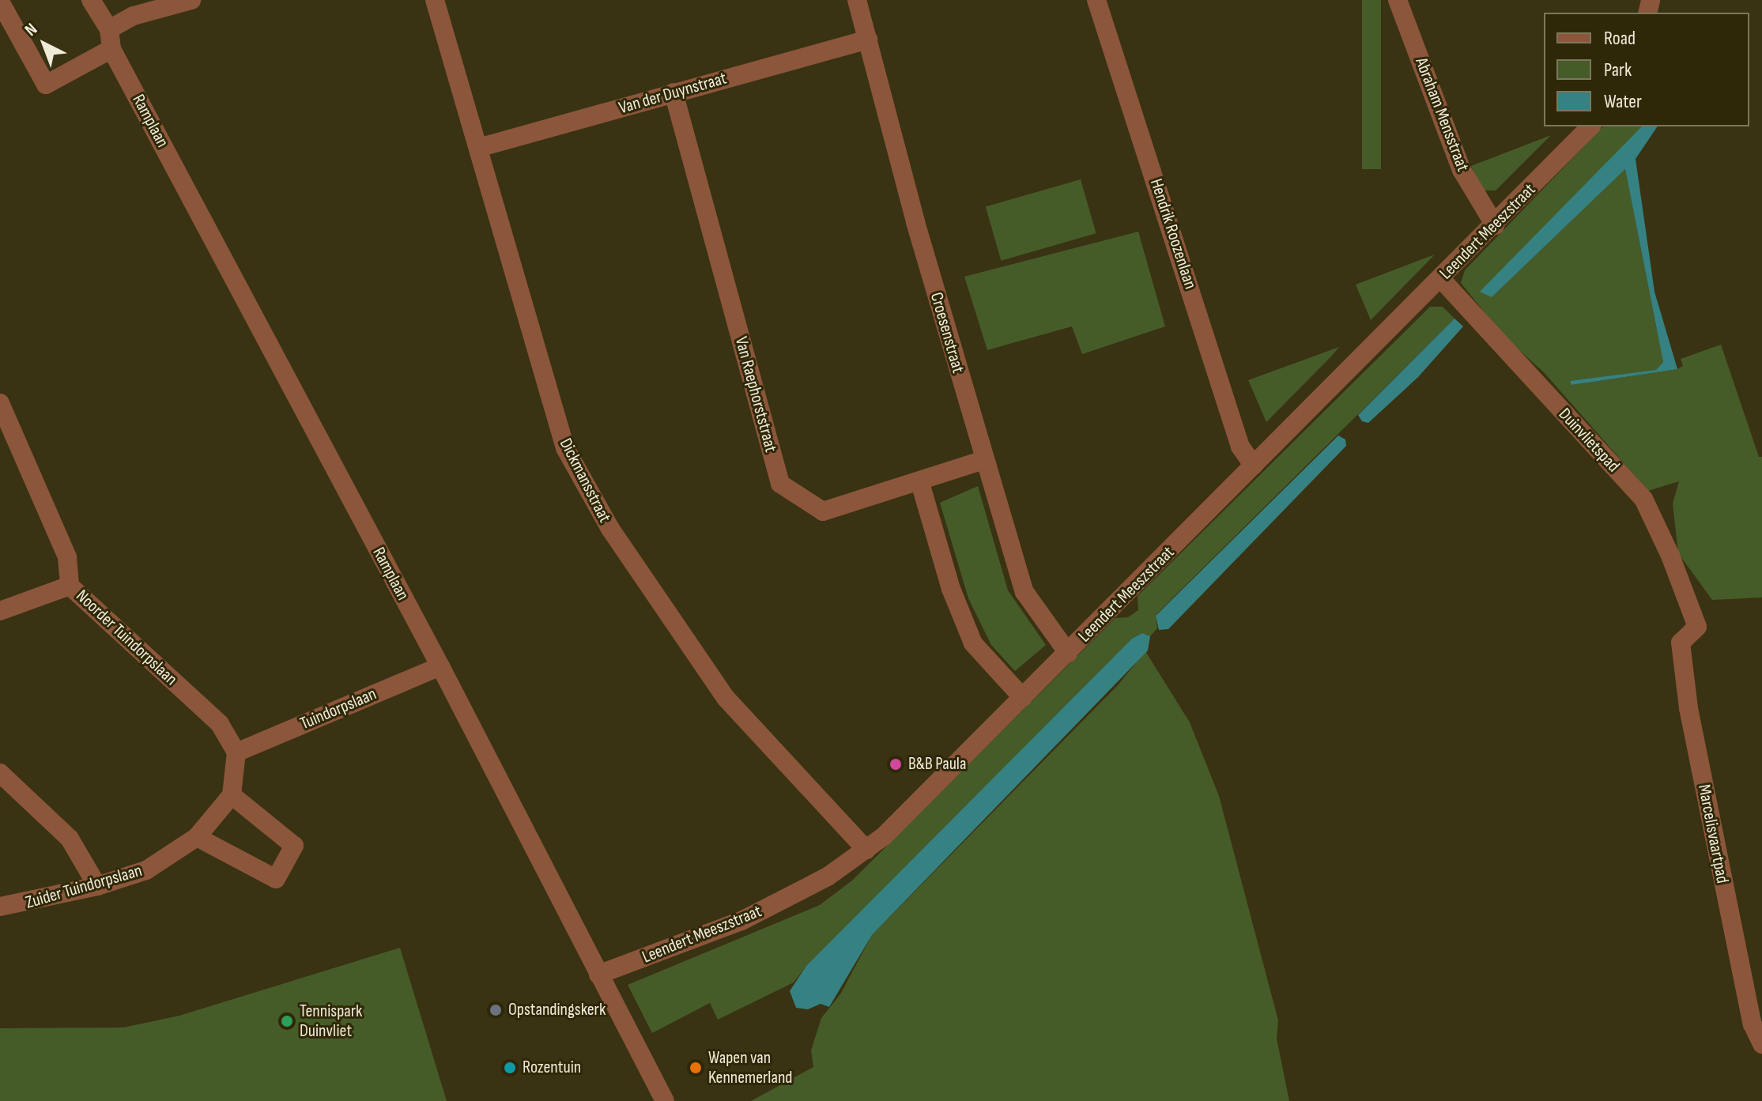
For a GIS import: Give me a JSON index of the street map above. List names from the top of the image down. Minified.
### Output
{"streets":{"street":["Van der Duynstraat","Abraham Mensstraat","Ramplaan","Leendert Meeszstraat","Hendrik Roozenlaan","Croesenstraat","Van Raephorststraat","Duinvlietspad","Dickmansstraat","Noorder Tuindorpslaan","Tuindorpslaan","Marcelisvaartpad","Zuider Tuindorpslaan"]},"crossings":[["Van der Duynstraat","Croesenstraat"],["Van der Duynstraat","Van Raephorststraat"],["Van der Duynstraat","Dickmansstraat"],["Abraham Mensstraat","Leendert Meeszstraat"],["Ramplaan","Leendert Meeszstraat"],["Ramplaan","Tuindorpslaan"],["Leendert Meeszstraat","Hendrik Roozenlaan"],["Leendert Meeszstraat","Croesenstraat"],["Leendert Meeszstraat","Duinvlietspad"],["Leendert Meeszstraat","Dickmansstraat"],["Croesenstraat","Van Raephorststraat"],["Duinvlietspad","Marcelisvaartpad"],["Noorder Tuindorpslaan","Tuindorpslaan"]],"places":["B&B Paula","Opstandingskerk","Tennispark Duinvliet","Rozentuin","Wapen van Kennemerland"],"legend":["Road","Park","Water"],"north":"top left"}
